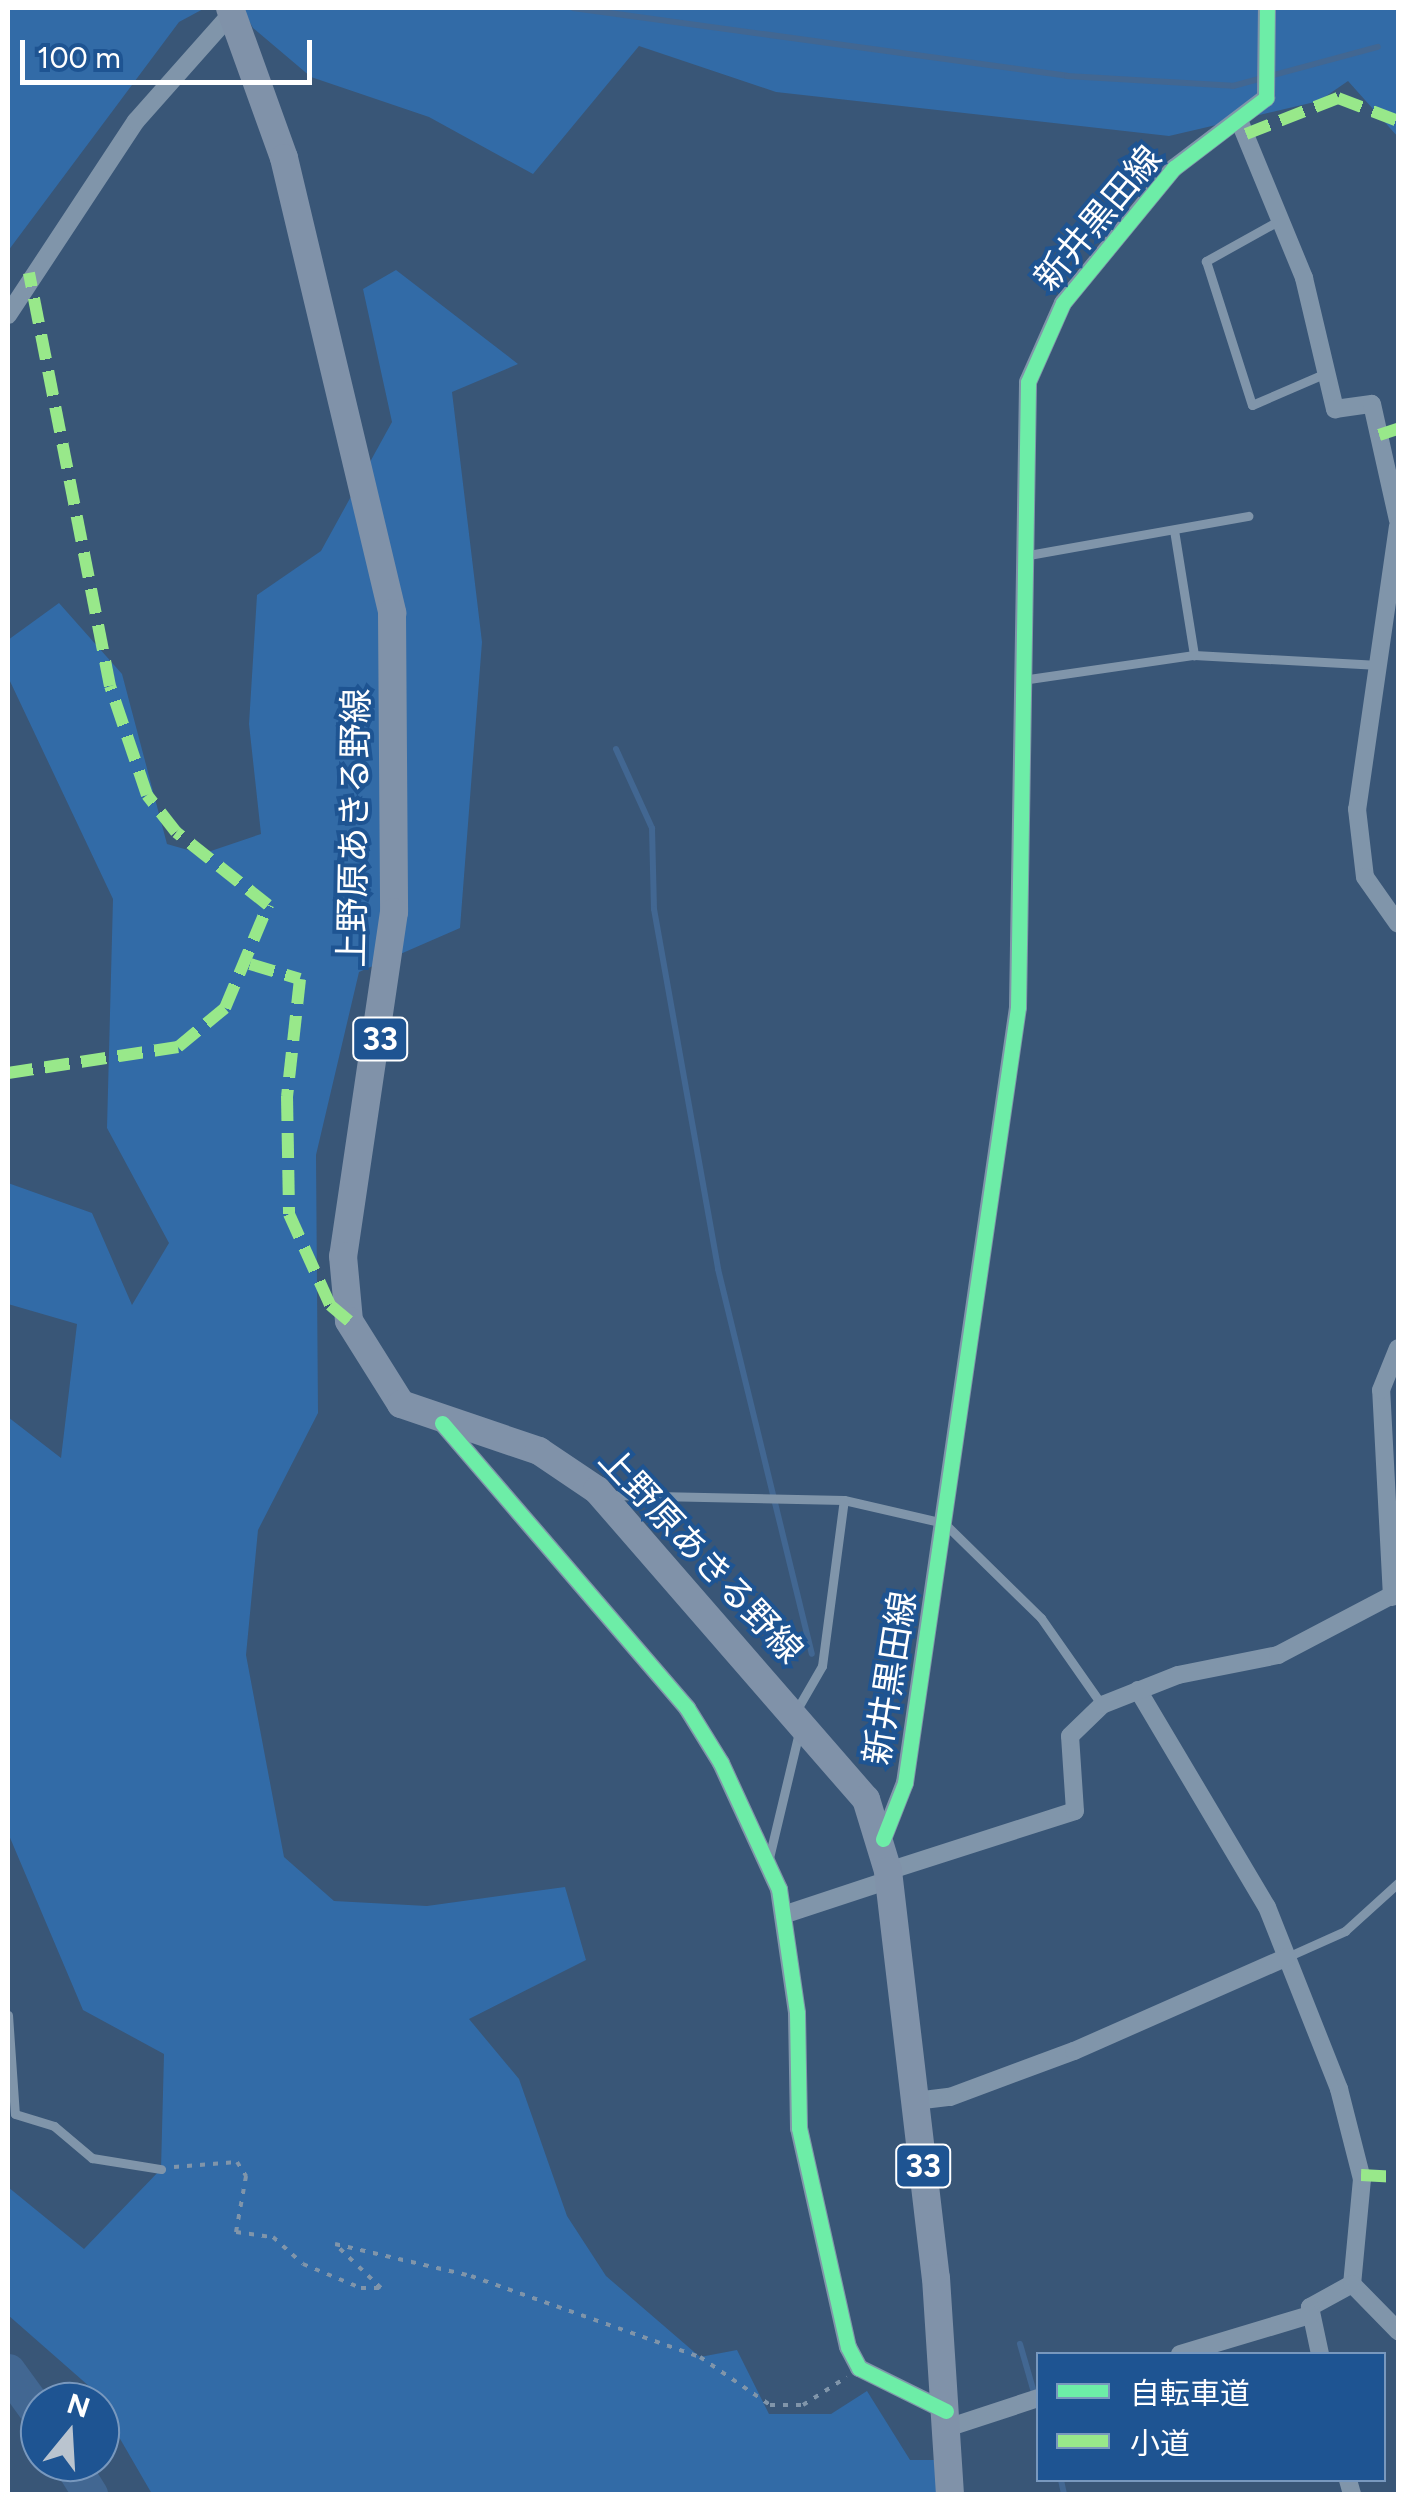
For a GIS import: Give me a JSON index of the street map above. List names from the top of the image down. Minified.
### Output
{"streets":{"main road":["上野原あきる野線","33"],"street":["新井黒田線"]},"crossings":[["新井黒田線","上野原あきる野線"]],"legend":["自転車道","小道"],"scale_bar":"100 m","north":"top"}
